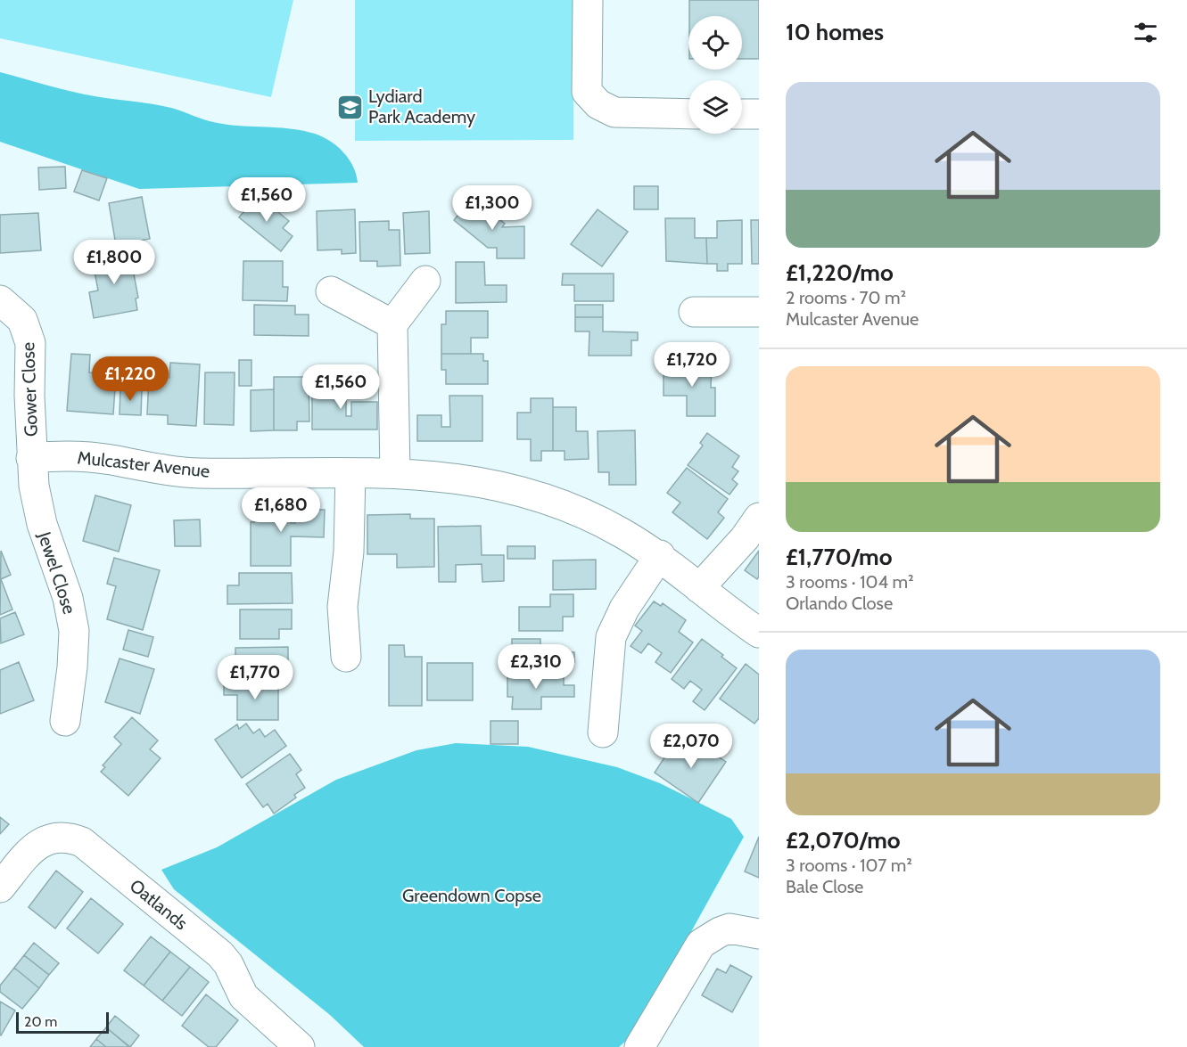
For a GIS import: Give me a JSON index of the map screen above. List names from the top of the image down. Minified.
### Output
{"streets":{"street":["Gower Close","Mulcaster Avenue","Jewel Close","Oatlands"]},"crossings":[["Gower Close","Mulcaster Avenue"],["Gower Close","Jewel Close"],["Mulcaster Avenue","Jewel Close"]],"parks":["Greendown Copse"],"places":{"school or university":["Lydiard Park Academy"]},"scale_bar":"20 m","page":{"heading":"10 homes","list":[{"name":"£1,220/mo","note":"2 rooms · 70 m² · Mulcaster Avenue"},{"name":"£1,770/mo","note":"3 rooms · 104 m² · Orlando Close"},{"name":"£2,070/mo","note":"3 rooms · 107 m² · Bale Close"}],"price":["£1,560","£1,300","£1,800","£1,720","£1,220","£1,560","£1,680","£2,310","£1,770","£2,070"],"scale":"20 m"}}
